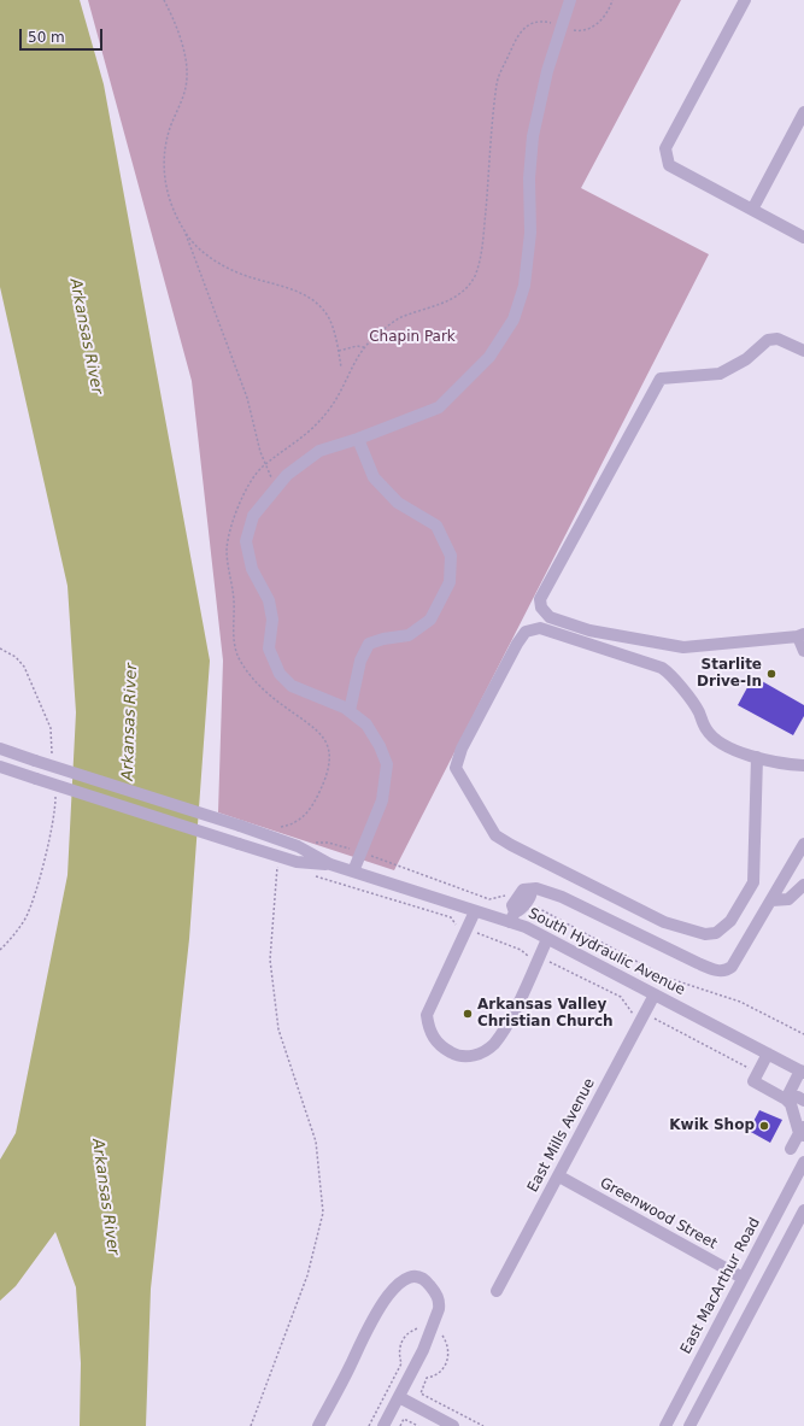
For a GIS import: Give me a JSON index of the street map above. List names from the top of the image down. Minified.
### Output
{"streets":{"street":["South Hydraulic Avenue","East Mills Avenue","Greenwood Street","East MacArthur Road"]},"crossings":[["South Hydraulic Avenue","East Mills Avenue"],["East Mills Avenue","Greenwood Street"],["Greenwood Street","East MacArthur Road"]],"water":["Arkansas River"],"parks":["Chapin Park"],"places":["Starlite Drive-In","Arkansas Valley Christian Church","Kwik Shop"],"scale_bar":"50 m"}
